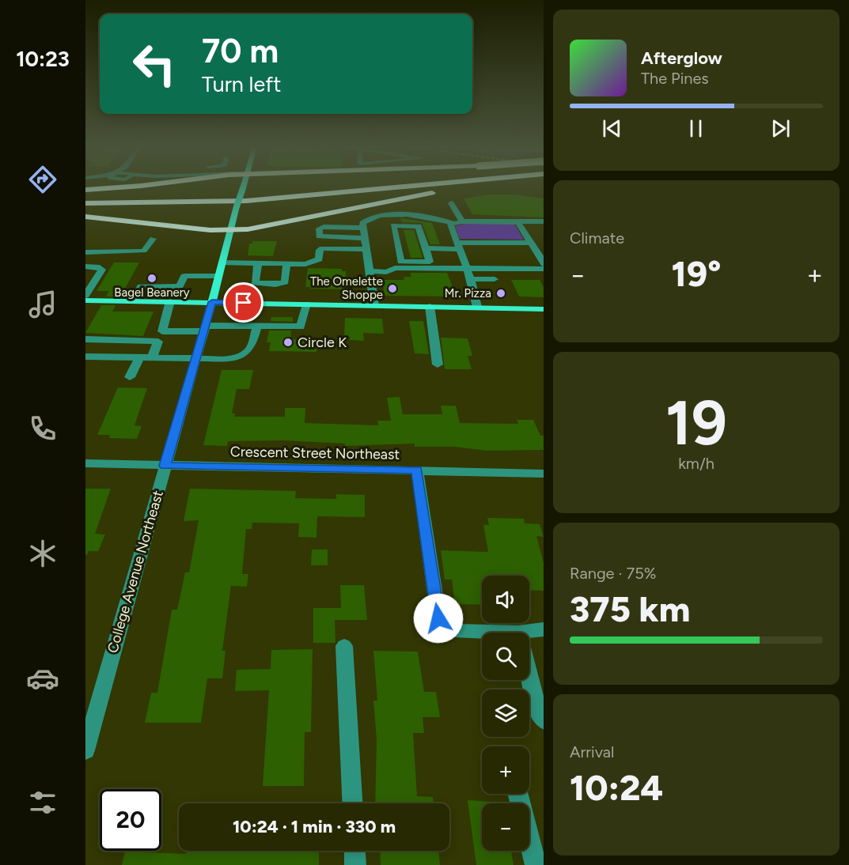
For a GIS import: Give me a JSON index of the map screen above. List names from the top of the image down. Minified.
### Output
{"streets":{"main road":["College Avenue Northeast"],"street":["Crescent Street Northeast"]},"crossings":[["Crescent Street Northeast","College Avenue Northeast"]],"places":["Bagel Beanery","The Omelette Shoppe","Mr. Pizza","Circle K"],"page":{"tabs":"10:23","turn":["70 m","Turn left"],"song":["Afterglow","The Pines"],"tile":["Climate",["19","km/h"],["Range · 75%","375 km"],["Arrival","10:24"]],"heat":["−","19°","+"],"map_buttons":["+","−"],"limit":"20","trip":"10:24 · 1 min · 330 m"}}
